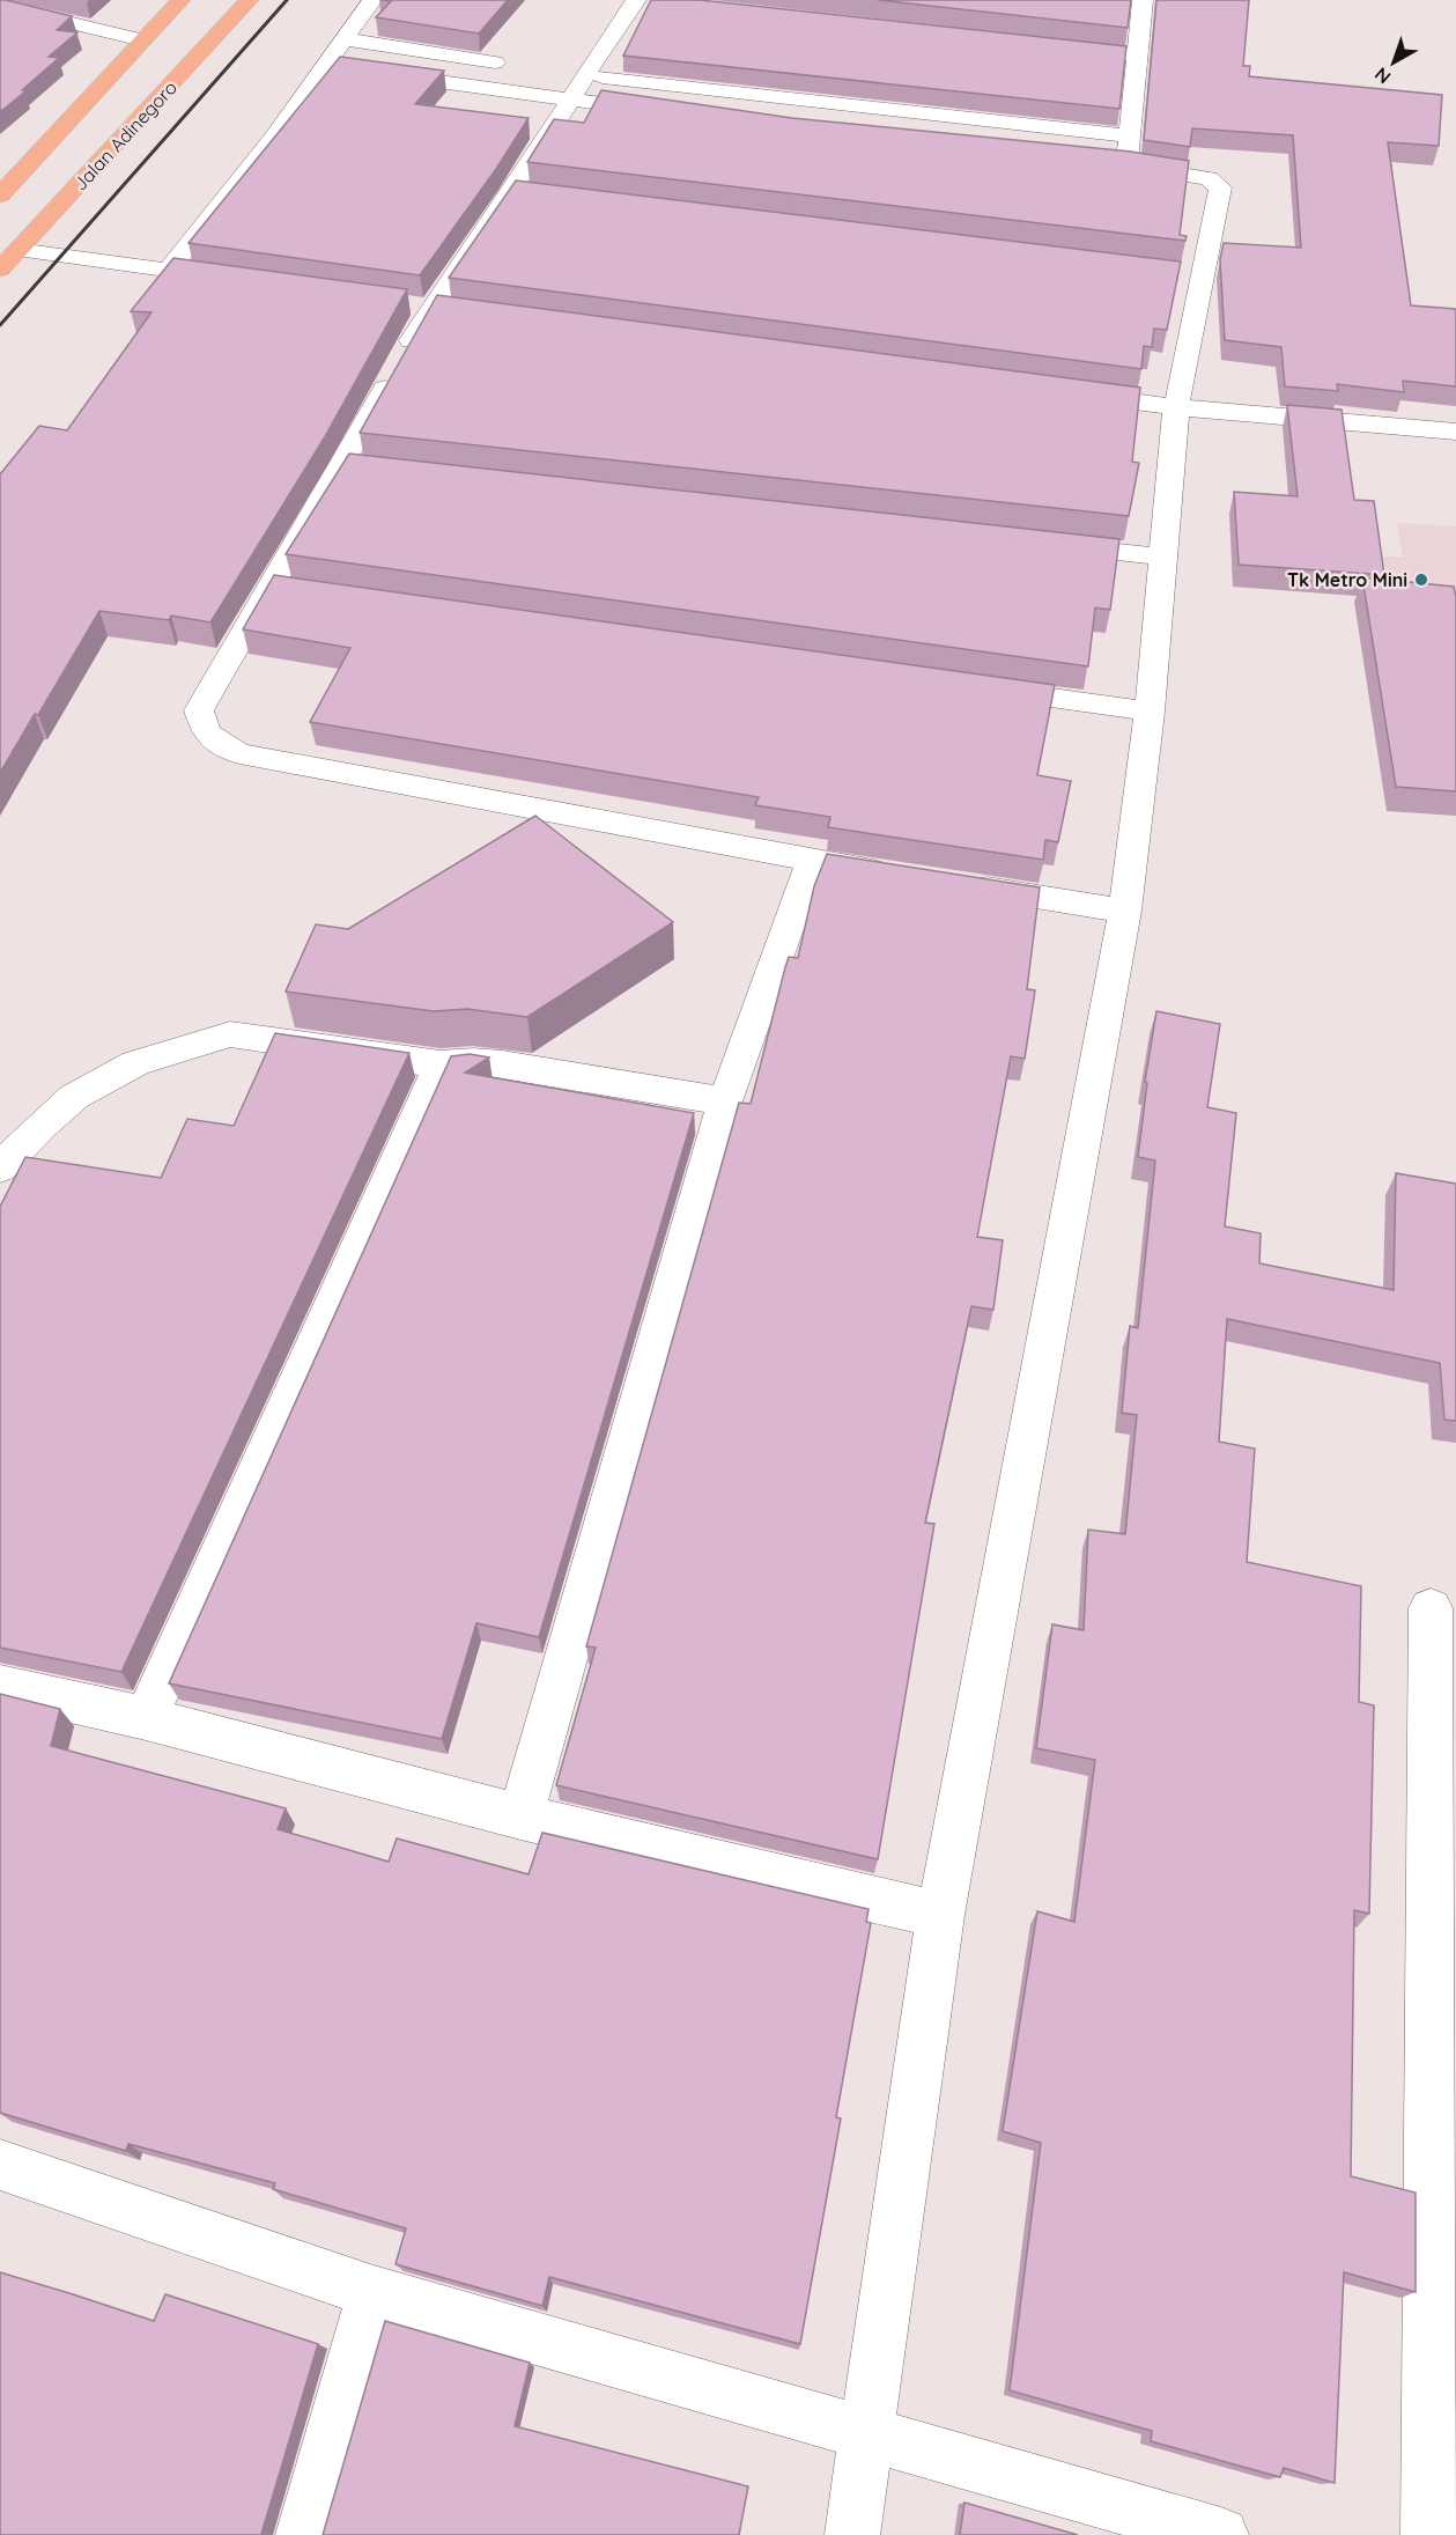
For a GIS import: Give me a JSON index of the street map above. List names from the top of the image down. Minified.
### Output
{"streets":{"highway":["Jalan Adinegoro"]},"places":["Tk Metro Mini"],"north":"bottom left"}
